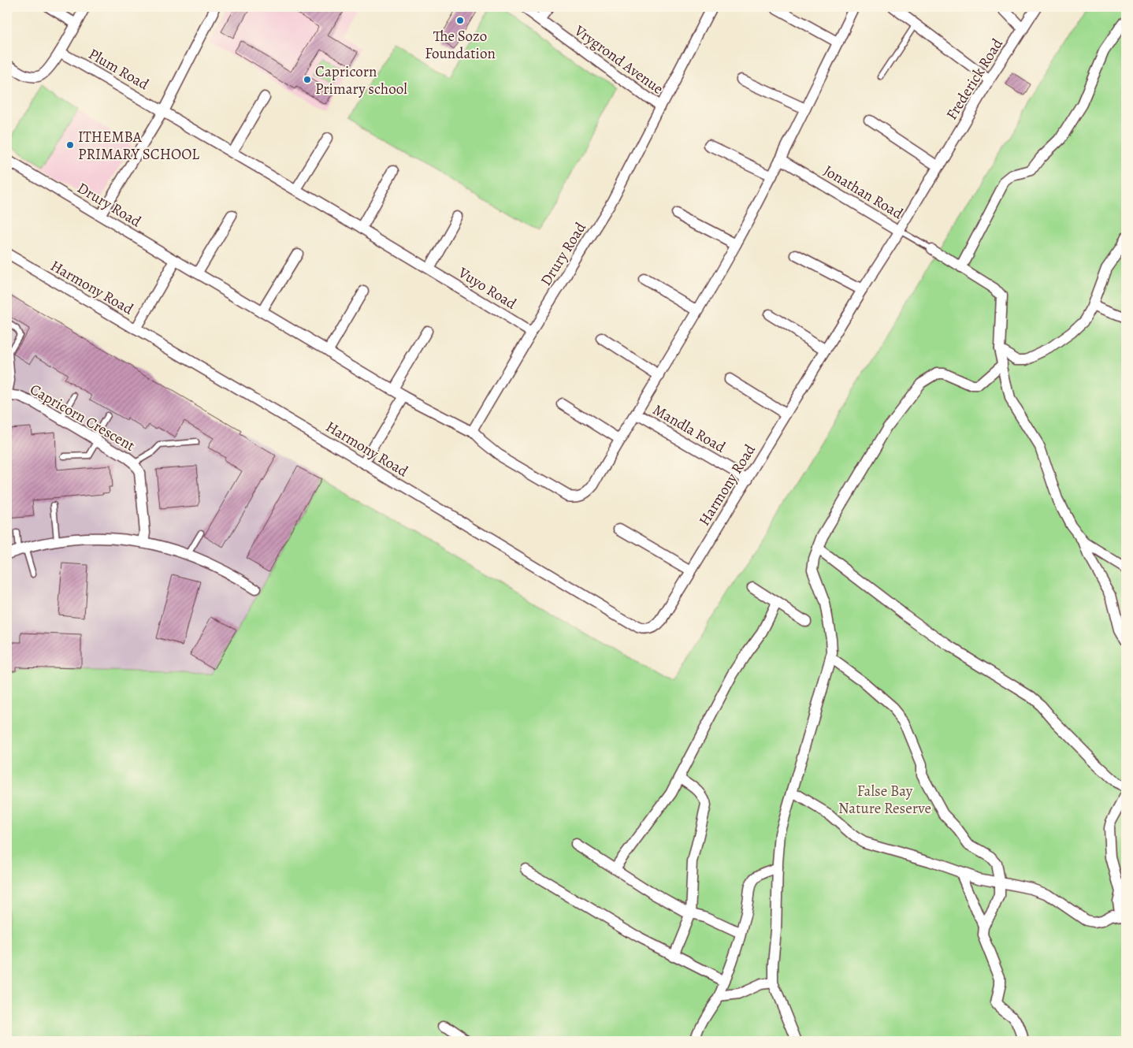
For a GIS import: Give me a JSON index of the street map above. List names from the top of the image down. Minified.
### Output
{"streets":{"street":["Vrygrond Avenue","Plum Road","Frederick Road","Jonathan Road","Drury Road","Harmony Road","Vuyo Road","Capricorn Crescent","Mandla Road"]},"crossings":[["Vrygrond Avenue","Drury Road"],["Plum Road","Vuyo Road"],["Frederick Road","Jonathan Road"],["Frederick Road","Harmony Road"],["Jonathan Road","Harmony Road"],["Drury Road","Vuyo Road"],["Harmony Road","Mandla Road"]],"parks":["False Bay Nature Reserve"],"places":["The Sozo Foundation","Capricorn Primary school","ITHEMBA PRIMARY SCHOOL"]}
